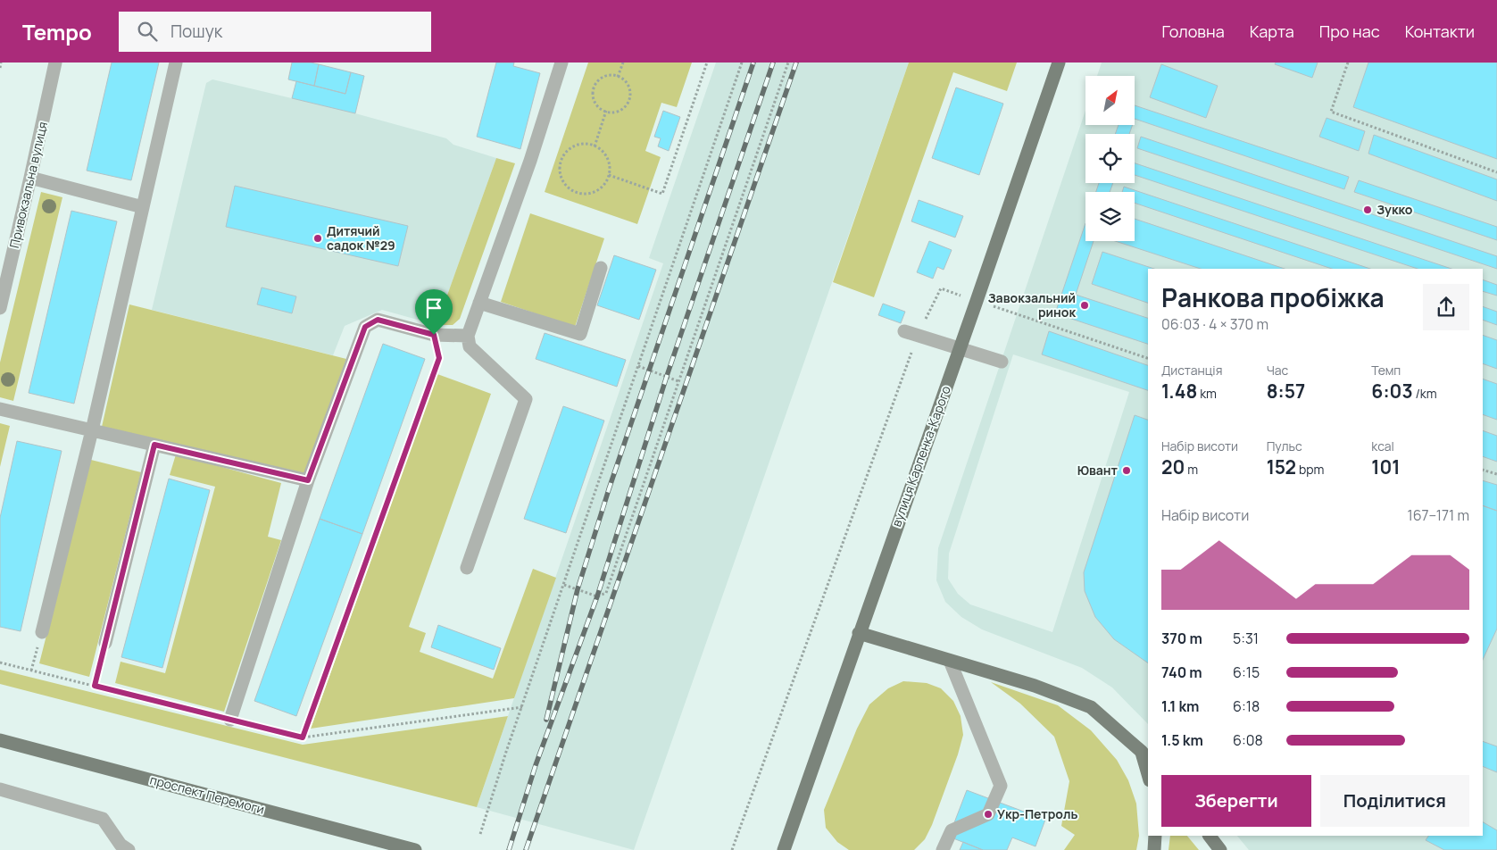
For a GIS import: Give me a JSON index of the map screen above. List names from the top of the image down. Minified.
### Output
{"streets":{"main road":["вулиця Карпенка-Карого","проспект Перемоги"],"street":["Привокзальна вулиця"]},"places":["Зукко","Дитячий садок №29","Завокзальний ринок","Ювант","Укр-Петроль"],"north":"top right","page":{"header":"Tempo","search":"Пошук","nav":["Головна","Карта","Про нас","Контакти"],"heading":["Ранкова пробіжка","06:03 · 4 × 370 m"],"stats":[["Дистанція","1.48 km"],["Час","8:57"],["Темп","6:03 /km"],["Набір висоти","20 m"],["Пульс","152 bpm"],["kcal","101"]],"chart":["Набір висоти","167–171 m"],"list":[{"name":"370 m","note":"5:31"},{"name":"740 m","note":"6:15"},{"name":"1.1 km","note":"6:18"},{"name":"1.5 km","note":"6:08"}],"buttons":["Зберегти","Поділитися"]}}
